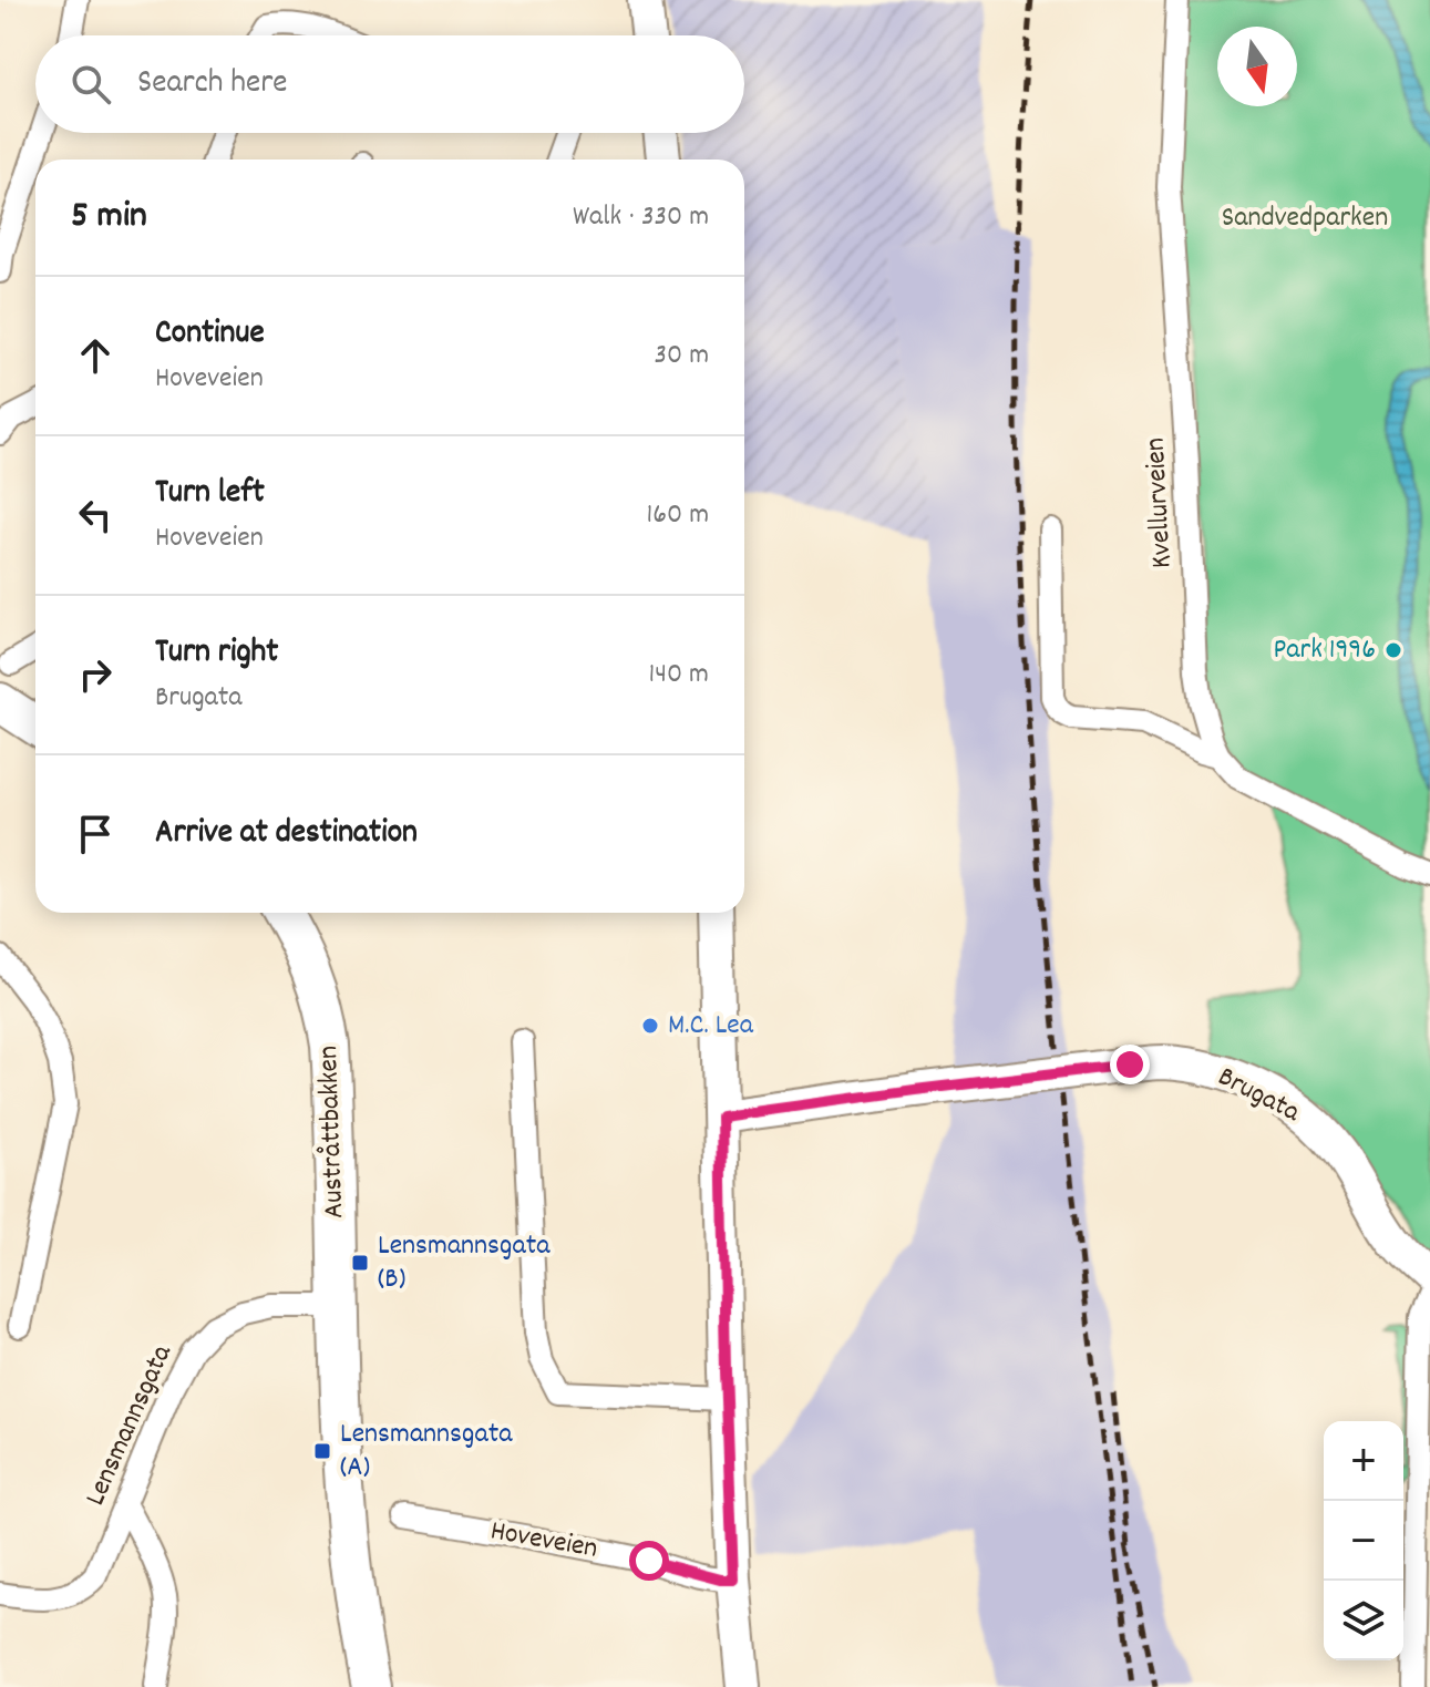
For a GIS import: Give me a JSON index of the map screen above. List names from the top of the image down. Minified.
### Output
{"streets":{"main road":["Brugata","Austråttbakken"],"street":["Kvellurveien","Lensmannsgata","Hoveveien"]},"crossings":[["Austråttbakken","Lensmannsgata"]],"parks":["Sandvedparken"],"places":{"other":["Park 1996","M.C. Lea"],"transit":["Lensmannsgata (B)","Lensmannsgata (A)"]},"north":"bottom","page":{"search":"Search here","heading":["5 min","Walk · 330 m"],"list":[["Continue","Hoveveien","30 m"],["Turn left","Hoveveien","160 m"],["Turn right","Brugata","140 m"],"Arrive at destination"],"map_buttons":["+","−"]}}
